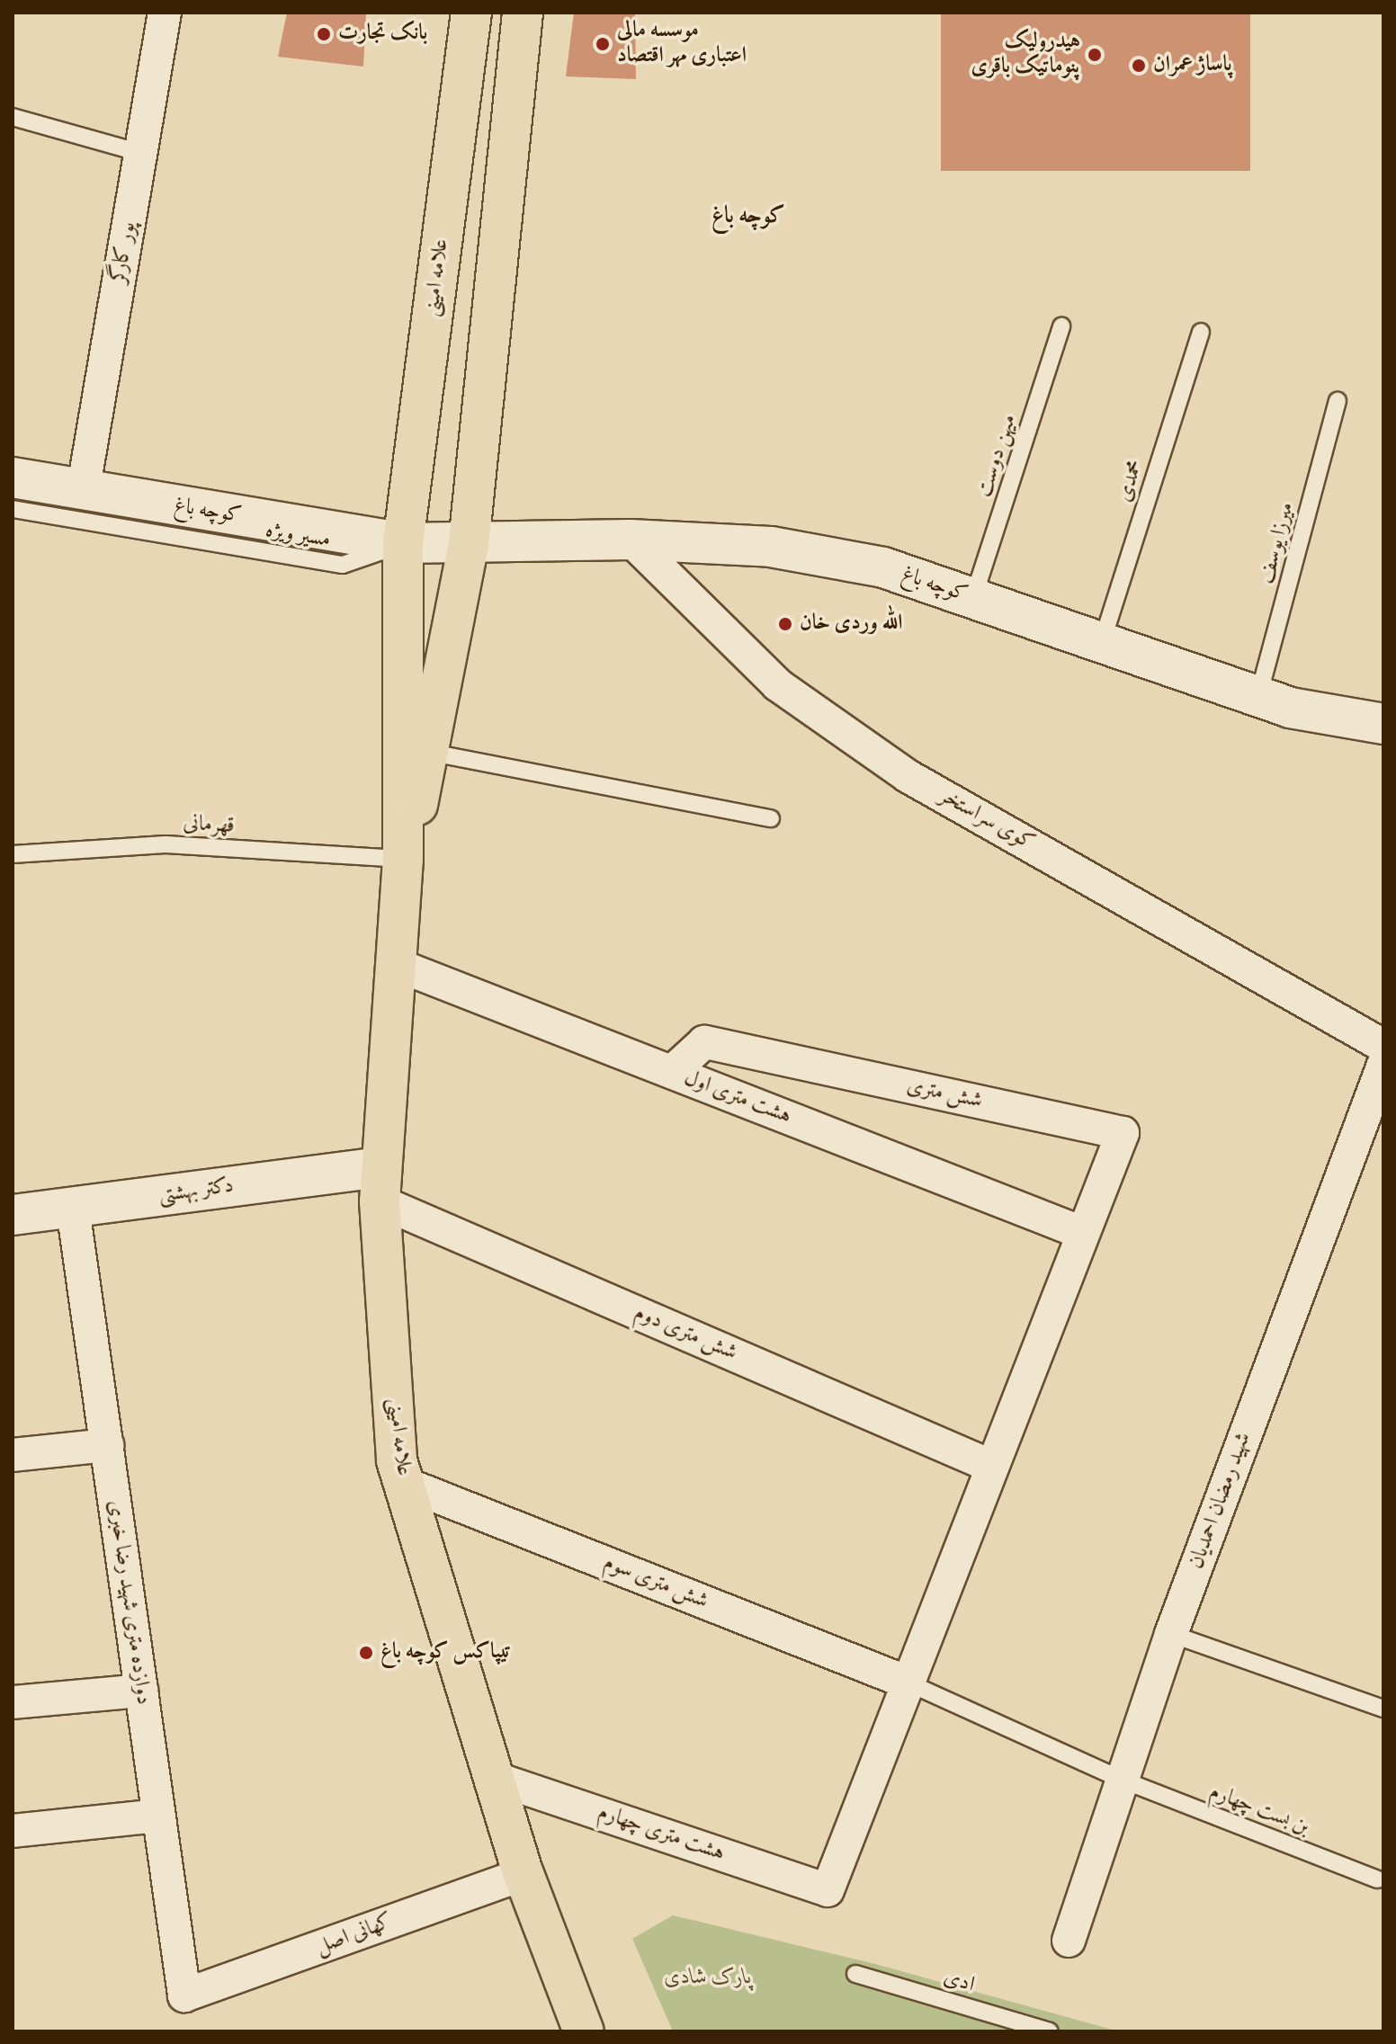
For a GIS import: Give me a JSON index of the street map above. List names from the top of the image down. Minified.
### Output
{"streets":{"main road":["علامه امینی","کوچه باغ","دکتر بهشتی"],"street":["پور کارگر","کوی سراستخر","شش متری","هشت متری اول","شش متری دوم","شهید رمضان احمدیان","شش متری سوم","دوازده متری شهید رضا خبری","هشت متری چهارم","کهانی اصل"],"lane":["میهن دوست","محمدی","مسیر ویژه","میرزا یوسف","قهرمانی","بن بست چهارم","ادی"]},"crossings":[["پور کارگر","کوچه باغ"],["علامه امینی","کوچه باغ"],["علامه امینی","مسیر ویژه"],["علامه امینی","قهرمانی"],["علامه امینی","هشت متری اول"],["علامه امینی","دکتر بهشتی"],["علامه امینی","شش متری دوم"],["علامه امینی","شش متری سوم"],["علامه امینی","هشت متری چهارم"],["علامه امینی","کهانی اصل"],["میهن دوست","کوچه باغ"],["محمدی","کوچه باغ"],["کوچه باغ","مسیر ویژه"],["کوچه باغ","میرزا یوسف"],["کوچه باغ","کوی سراستخر"],["شش متری","هشت متری اول"],["دکتر بهشتی","شش متری دوم"],["دکتر بهشتی","دوازده متری شهید رضا خبری"],["شهید رمضان احمدیان","بن بست چهارم"],["شش متری سوم","بن بست چهارم"],["شش متری سوم","هشت متری چهارم"],["دوازده متری شهید رضا خبری","کهانی اصل"],["بن بست چهارم","هشت متری چهارم"]],"districts":["کوچه باغ"],"parks":["پارک شادی"],"places":["بانک تجارت","موسسه مالی اعتباری مهر اقتصاد","هیدرولیک پنوماتیک باقری","پاساژ عمران","الله وردی خان","تیپاکس کوچه باغ"]}
